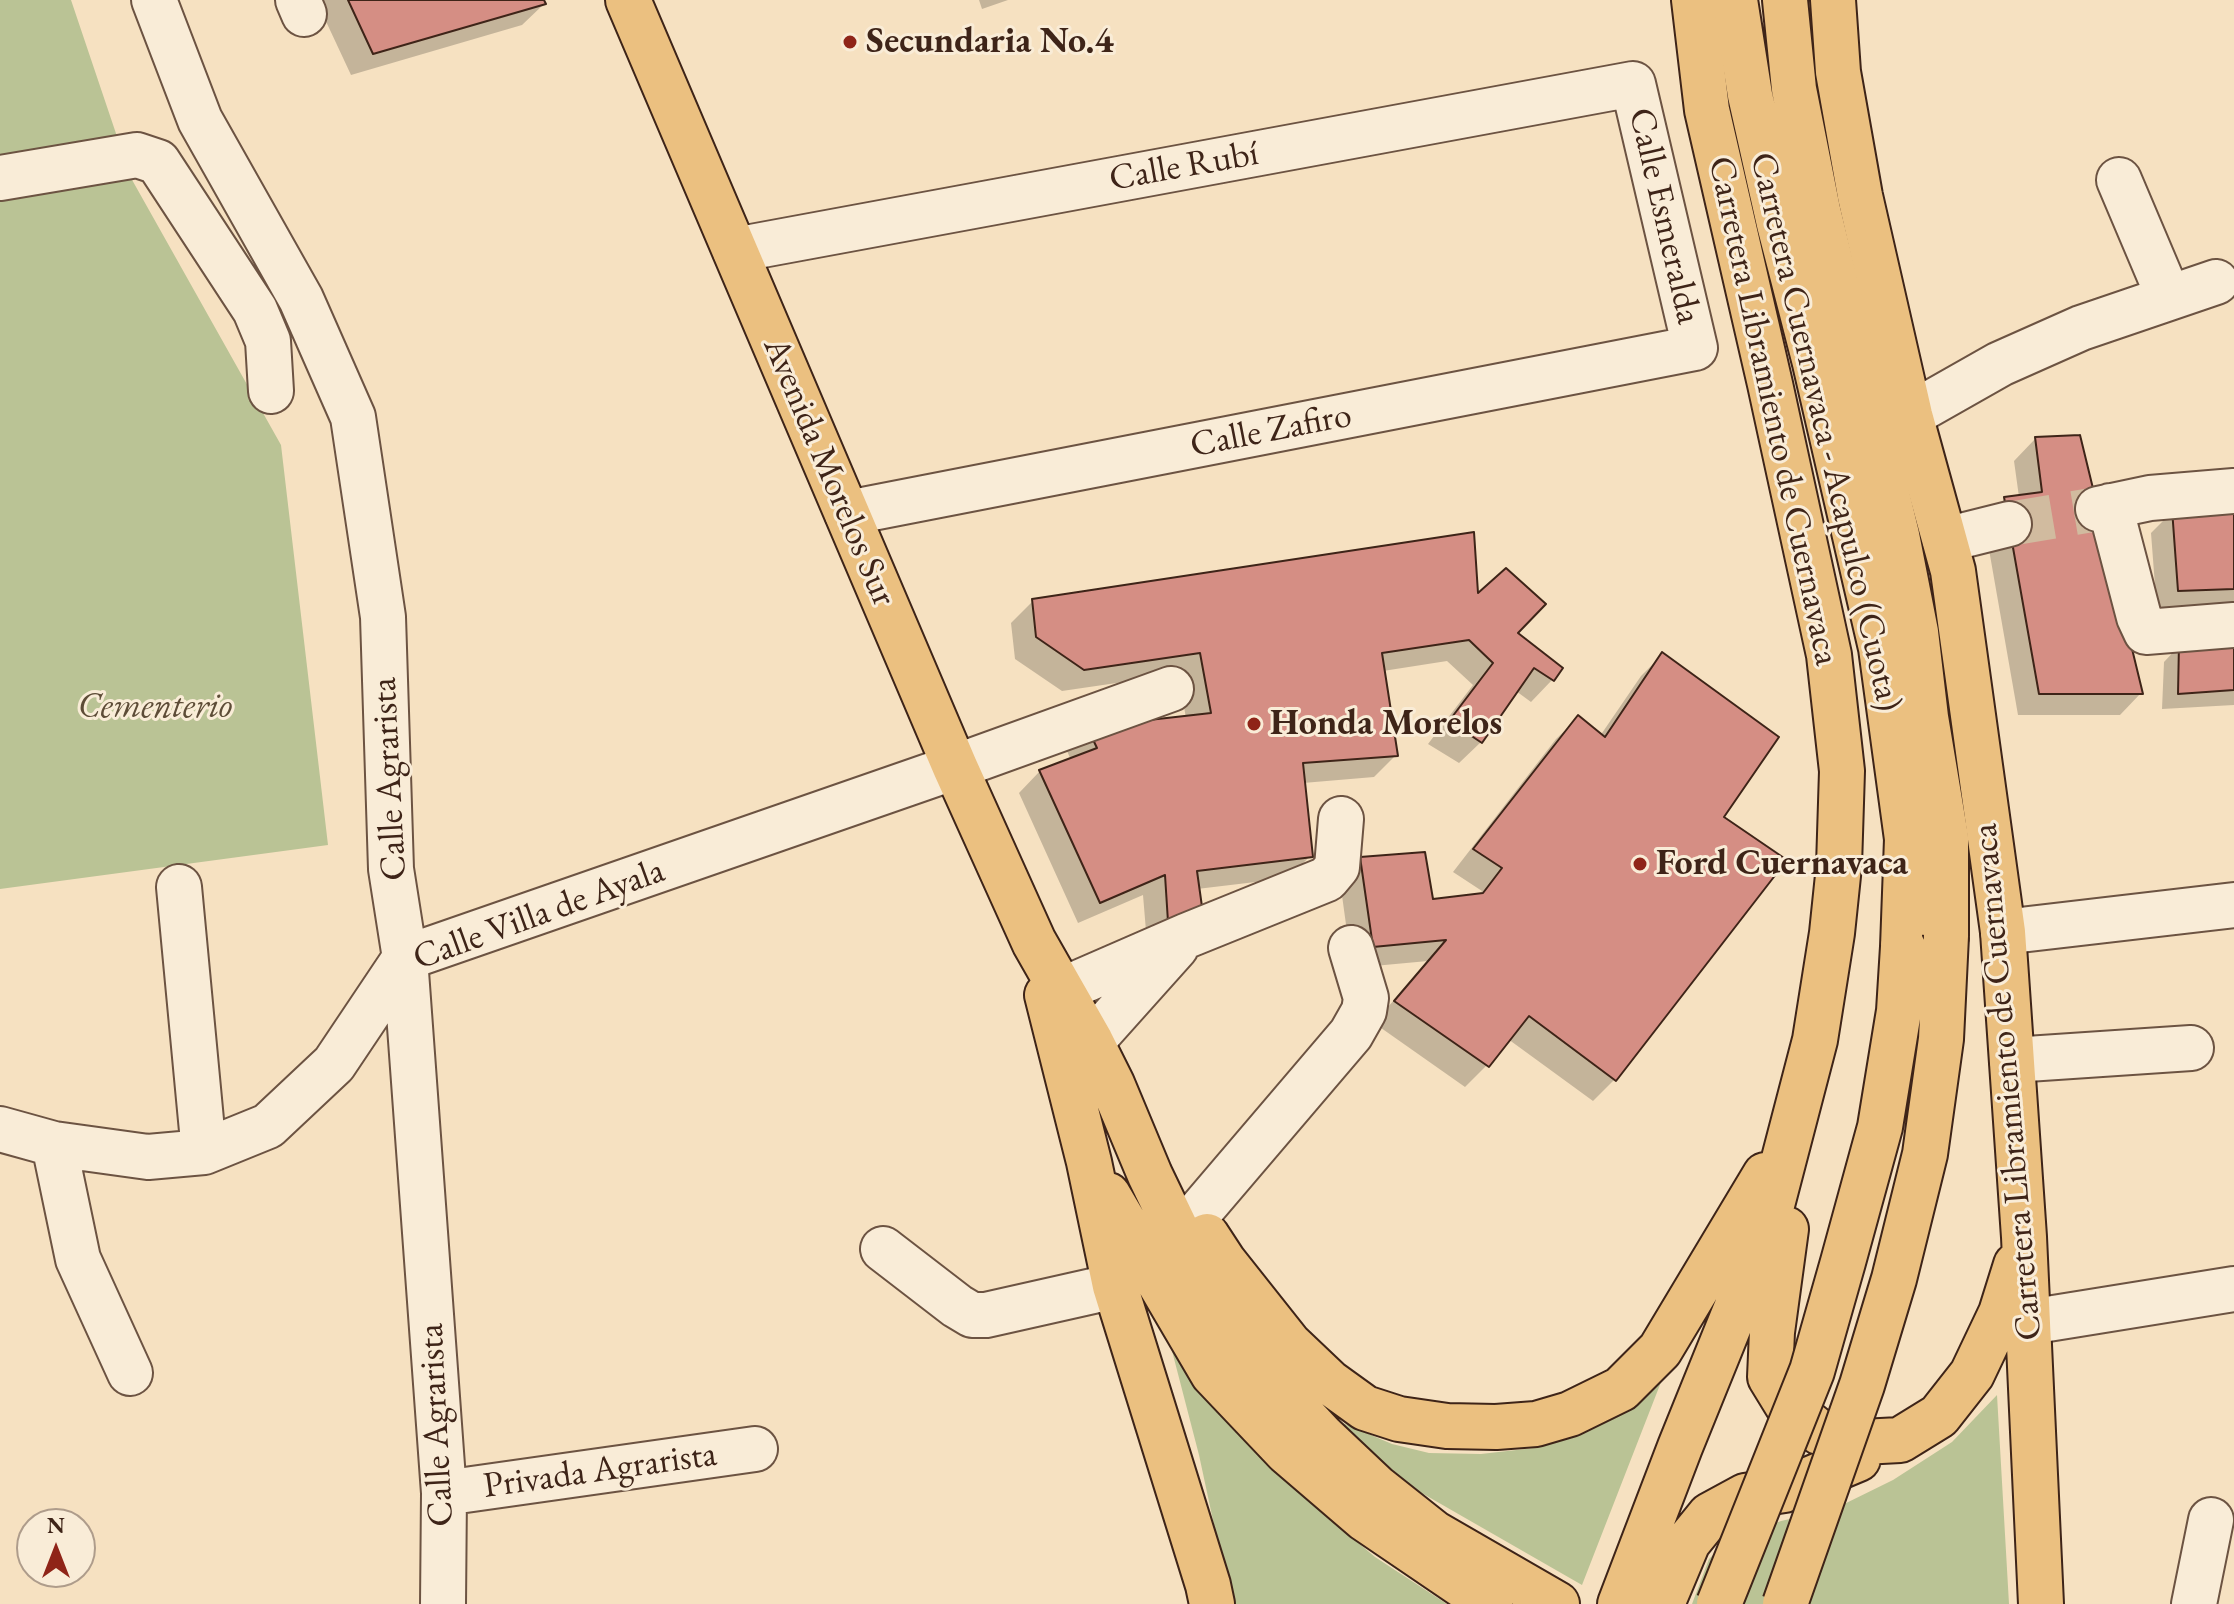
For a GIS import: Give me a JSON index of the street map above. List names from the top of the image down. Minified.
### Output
{"streets":{"main road":["Carretera Libramiento de Cuernavaca","Carretera Cuernavaca - Acapulco (Cuota)","Avenida Morelos Sur"],"street":["Calle Rubí","Calle Esmeralda","Calle Zafiro","Calle Agrarista","Calle Villa de Ayala","Privada Agrarista"]},"crossings":[["Calle Rubí","Calle Esmeralda"],["Calle Rubí","Avenida Morelos Sur"],["Calle Esmeralda","Calle Zafiro"],["Calle Zafiro","Avenida Morelos Sur"],["Avenida Morelos Sur","Calle Villa de Ayala"],["Calle Agrarista","Calle Villa de Ayala"],["Calle Agrarista","Privada Agrarista"]],"parks":["Cementerio"],"places":["Secundaria No.4","Honda Morelos","Ford Cuernavaca"],"north":"top"}
